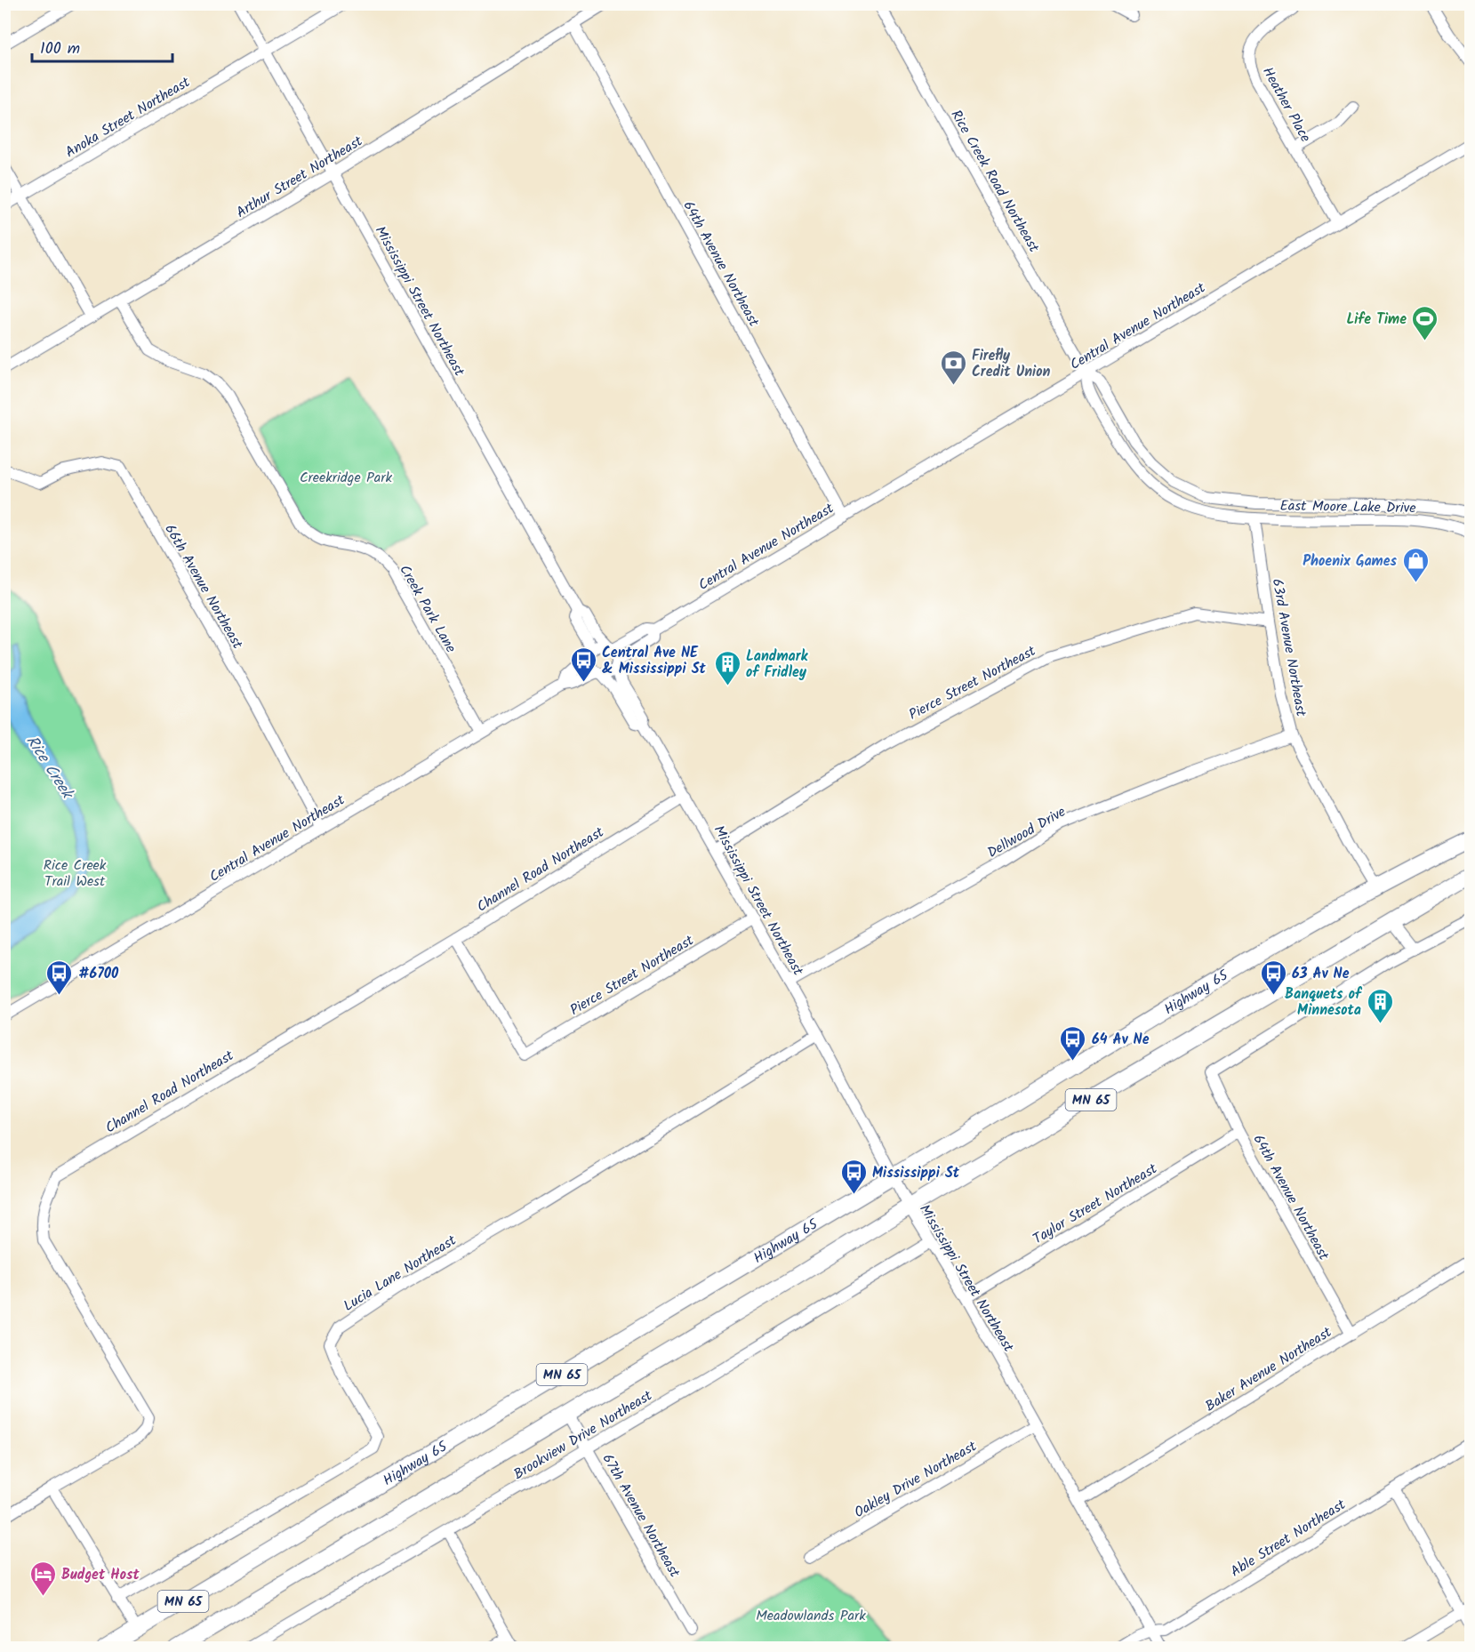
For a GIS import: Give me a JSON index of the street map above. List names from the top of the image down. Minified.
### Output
{"streets":{"highway":["Highway 65","MN 65"],"street":["Heather Place","Anoka Street Northeast","Arthur Street Northeast","Rice Creek Road Northeast","64th Avenue Northeast","Mississippi Street Northeast","Central Avenue Northeast","East Moore Lake Drive","66th Avenue Northeast","Creek Park Lane","63rd Avenue Northeast","Pierce Street Northeast","Dellwood Drive","Channel Road Northeast","Taylor Street Northeast","Lucia Lane Northeast","Baker Avenue Northeast","Brookview Drive Northeast","Oakley Drive Northeast","67th Avenue Northeast","Able Street Northeast"]},"crossings":[["Heather Place","Central Avenue Northeast"],["Anoka Street Northeast","Mississippi Street Northeast"],["Arthur Street Northeast","64th Avenue Northeast"],["Arthur Street Northeast","Mississippi Street Northeast"],["Arthur Street Northeast","Creek Park Lane"],["Rice Creek Road Northeast","Central Avenue Northeast"],["Rice Creek Road Northeast","East Moore Lake Drive"],["Rice Creek Road Northeast","63rd Avenue Northeast"],["64th Avenue Northeast","Central Avenue Northeast"],["64th Avenue Northeast","Taylor Street Northeast"],["64th Avenue Northeast","Baker Avenue Northeast"],["Mississippi Street Northeast","Central Avenue Northeast"],["Mississippi Street Northeast","Pierce Street Northeast"],["Mississippi Street Northeast","Dellwood Drive"],["Mississippi Street Northeast","Channel Road Northeast"],["Mississippi Street Northeast","Highway 65"],["Mississippi Street Northeast","MN 65"],["Mississippi Street Northeast","Taylor Street Northeast"],["Mississippi Street Northeast","Lucia Lane Northeast"],["Mississippi Street Northeast","Baker Avenue Northeast"],["Mississippi Street Northeast","Brookview Drive Northeast"],["Mississippi Street Northeast","Oakley Drive Northeast"],["Mississippi Street Northeast","Able Street Northeast"],["Central Avenue Northeast","66th Avenue Northeast"],["Central Avenue Northeast","Creek Park Lane"],["East Moore Lake Drive","63rd Avenue Northeast"],["63rd Avenue Northeast","Pierce Street Northeast"],["63rd Avenue Northeast","Dellwood Drive"],["63rd Avenue Northeast","Highway 65"],["Pierce Street Northeast","Channel Road Northeast"],["MN 65","67th Avenue Northeast"],["Brookview Drive Northeast","67th Avenue Northeast"]],"water":["Rice Creek"],"parks":["Creekridge Park","Rice Creek Trail West","Meadowlands Park"],"places":{"sports":["Life Time"],"bank":["Firefly Credit Union"],"shop":["Phoenix Games"],"bus stop":["Central Ave NE & Mississippi St","#6700","63 Av Ne","64 Av Ne","Mississippi St"],"building":["Landmark of Fridley","Banquets of Minnesota"],"hotel":["Budget Host"]},"scale_bar":"100 m"}
